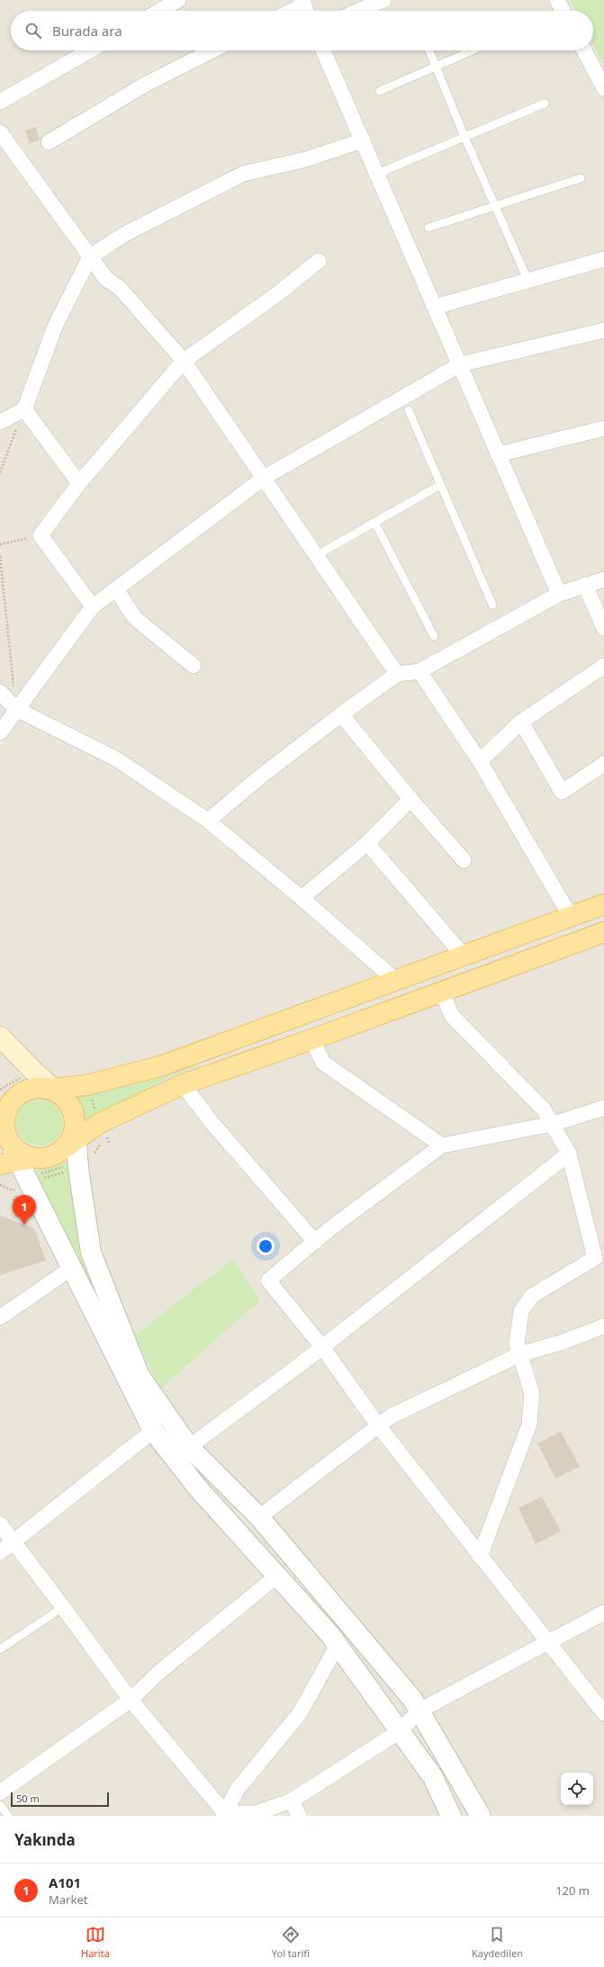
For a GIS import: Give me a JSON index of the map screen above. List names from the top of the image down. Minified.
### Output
{"scale_bar":"50 m","page":{"search":"Burada ara","pins":"1","scale":"50 m","heading":"Yakında","list":[{"mark":"1","name":"A101","note":"Market","value":"120 m"}],"nav":["Harita","Yol tarifi","Kaydedilen"]}}
